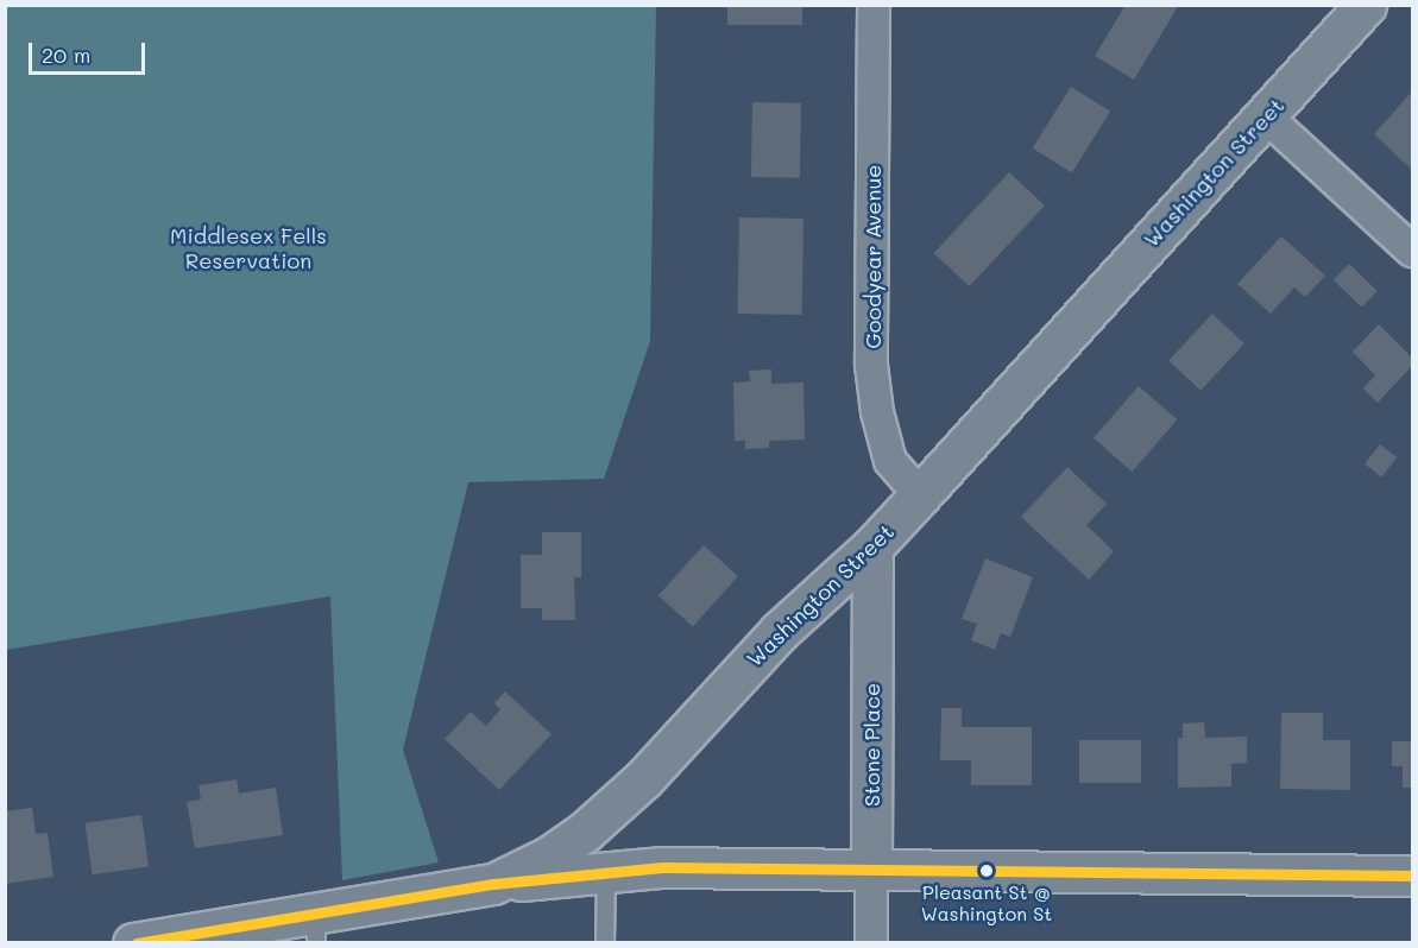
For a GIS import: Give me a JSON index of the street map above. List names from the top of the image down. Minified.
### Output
{"streets":{"main road":["Washington Street","Stone Place"],"street":["Goodyear Avenue"]},"crossings":[["Washington Street","Goodyear Avenue"],["Washington Street","Stone Place"]],"parks":["Middlesex Fells Reservation"],"places":["Pleasant St @ Washington St"],"scale_bar":"20 m"}
